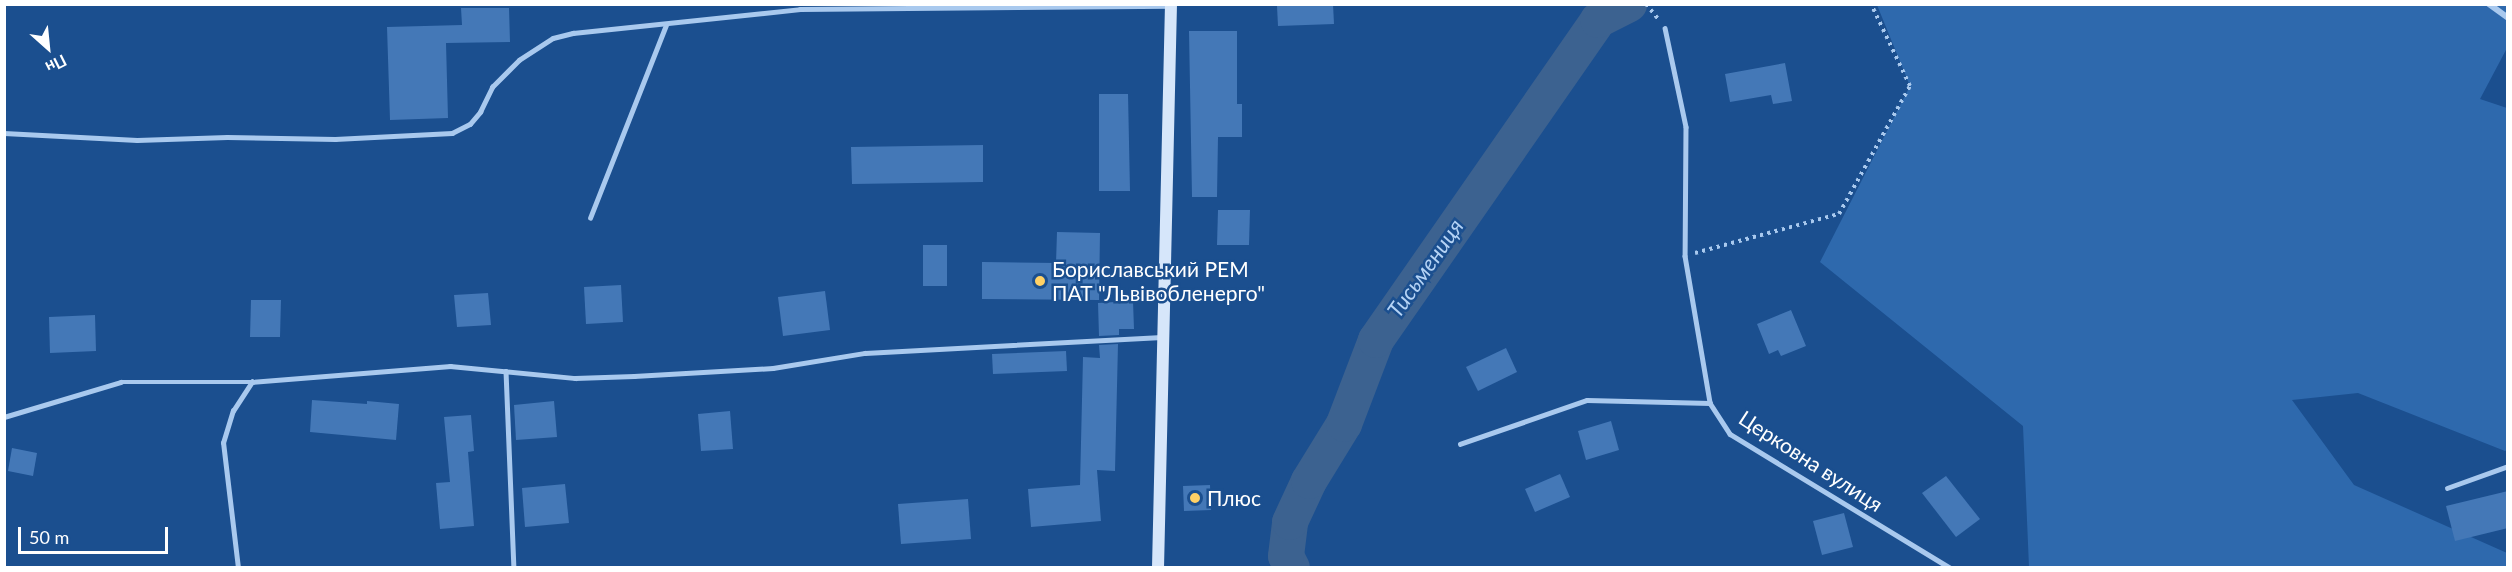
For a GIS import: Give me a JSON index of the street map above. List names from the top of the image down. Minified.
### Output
{"streets":{"lane":["Церковна вулиця"]},"water":["Тисьмениця"],"places":["Бориславський РЕМ ПАТ \"Львівобленерго\"","Плюс"],"scale_bar":"50 m","north":"bottom right"}
